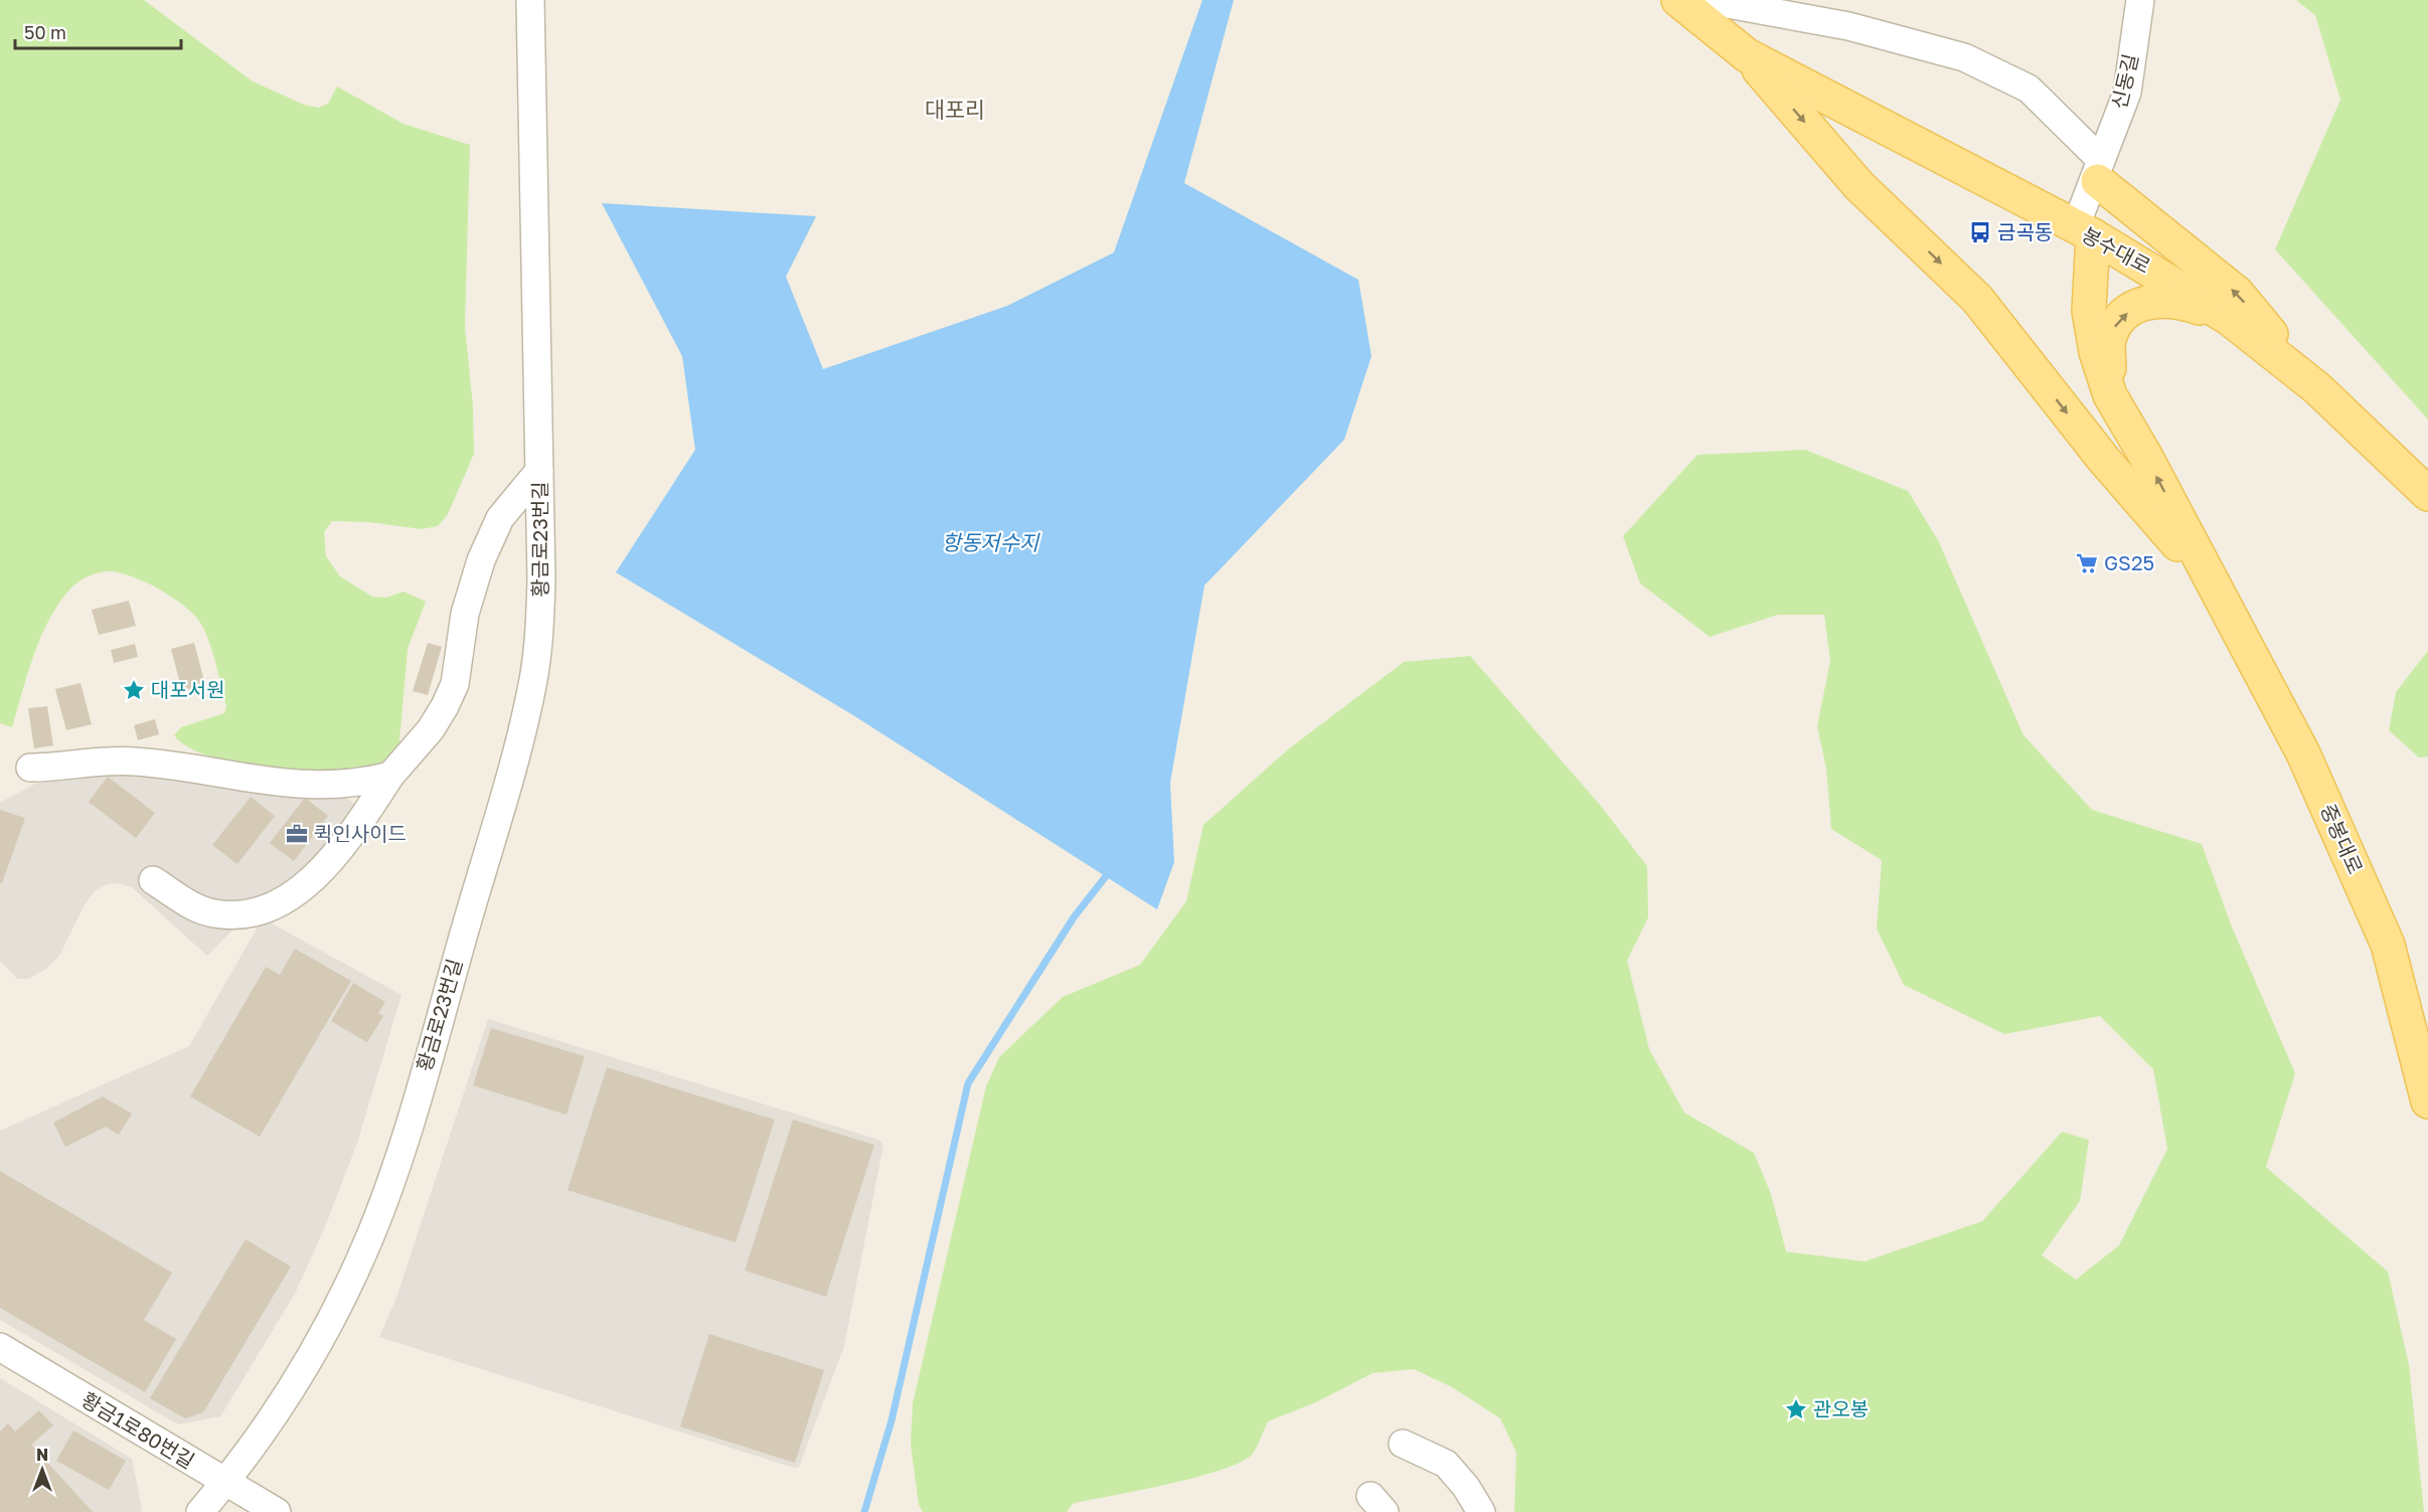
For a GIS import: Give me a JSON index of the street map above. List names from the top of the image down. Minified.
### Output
{"streets":{"main road":["봉수대로","중봉대로"],"street":["신동길","황금로23번길","황금1로80번길"]},"crossings":[["신동길","봉수대로"],["황금로23번길","황금1로80번길"]],"districts":["대포리"],"water":["항동저수지"],"places":{"bus stop":["금곡동"],"supermarket":["GS25"],"place":["대포서원","관오봉"],"office":["퀵인사이드"]},"scale_bar":"50 m","north":"top"}
